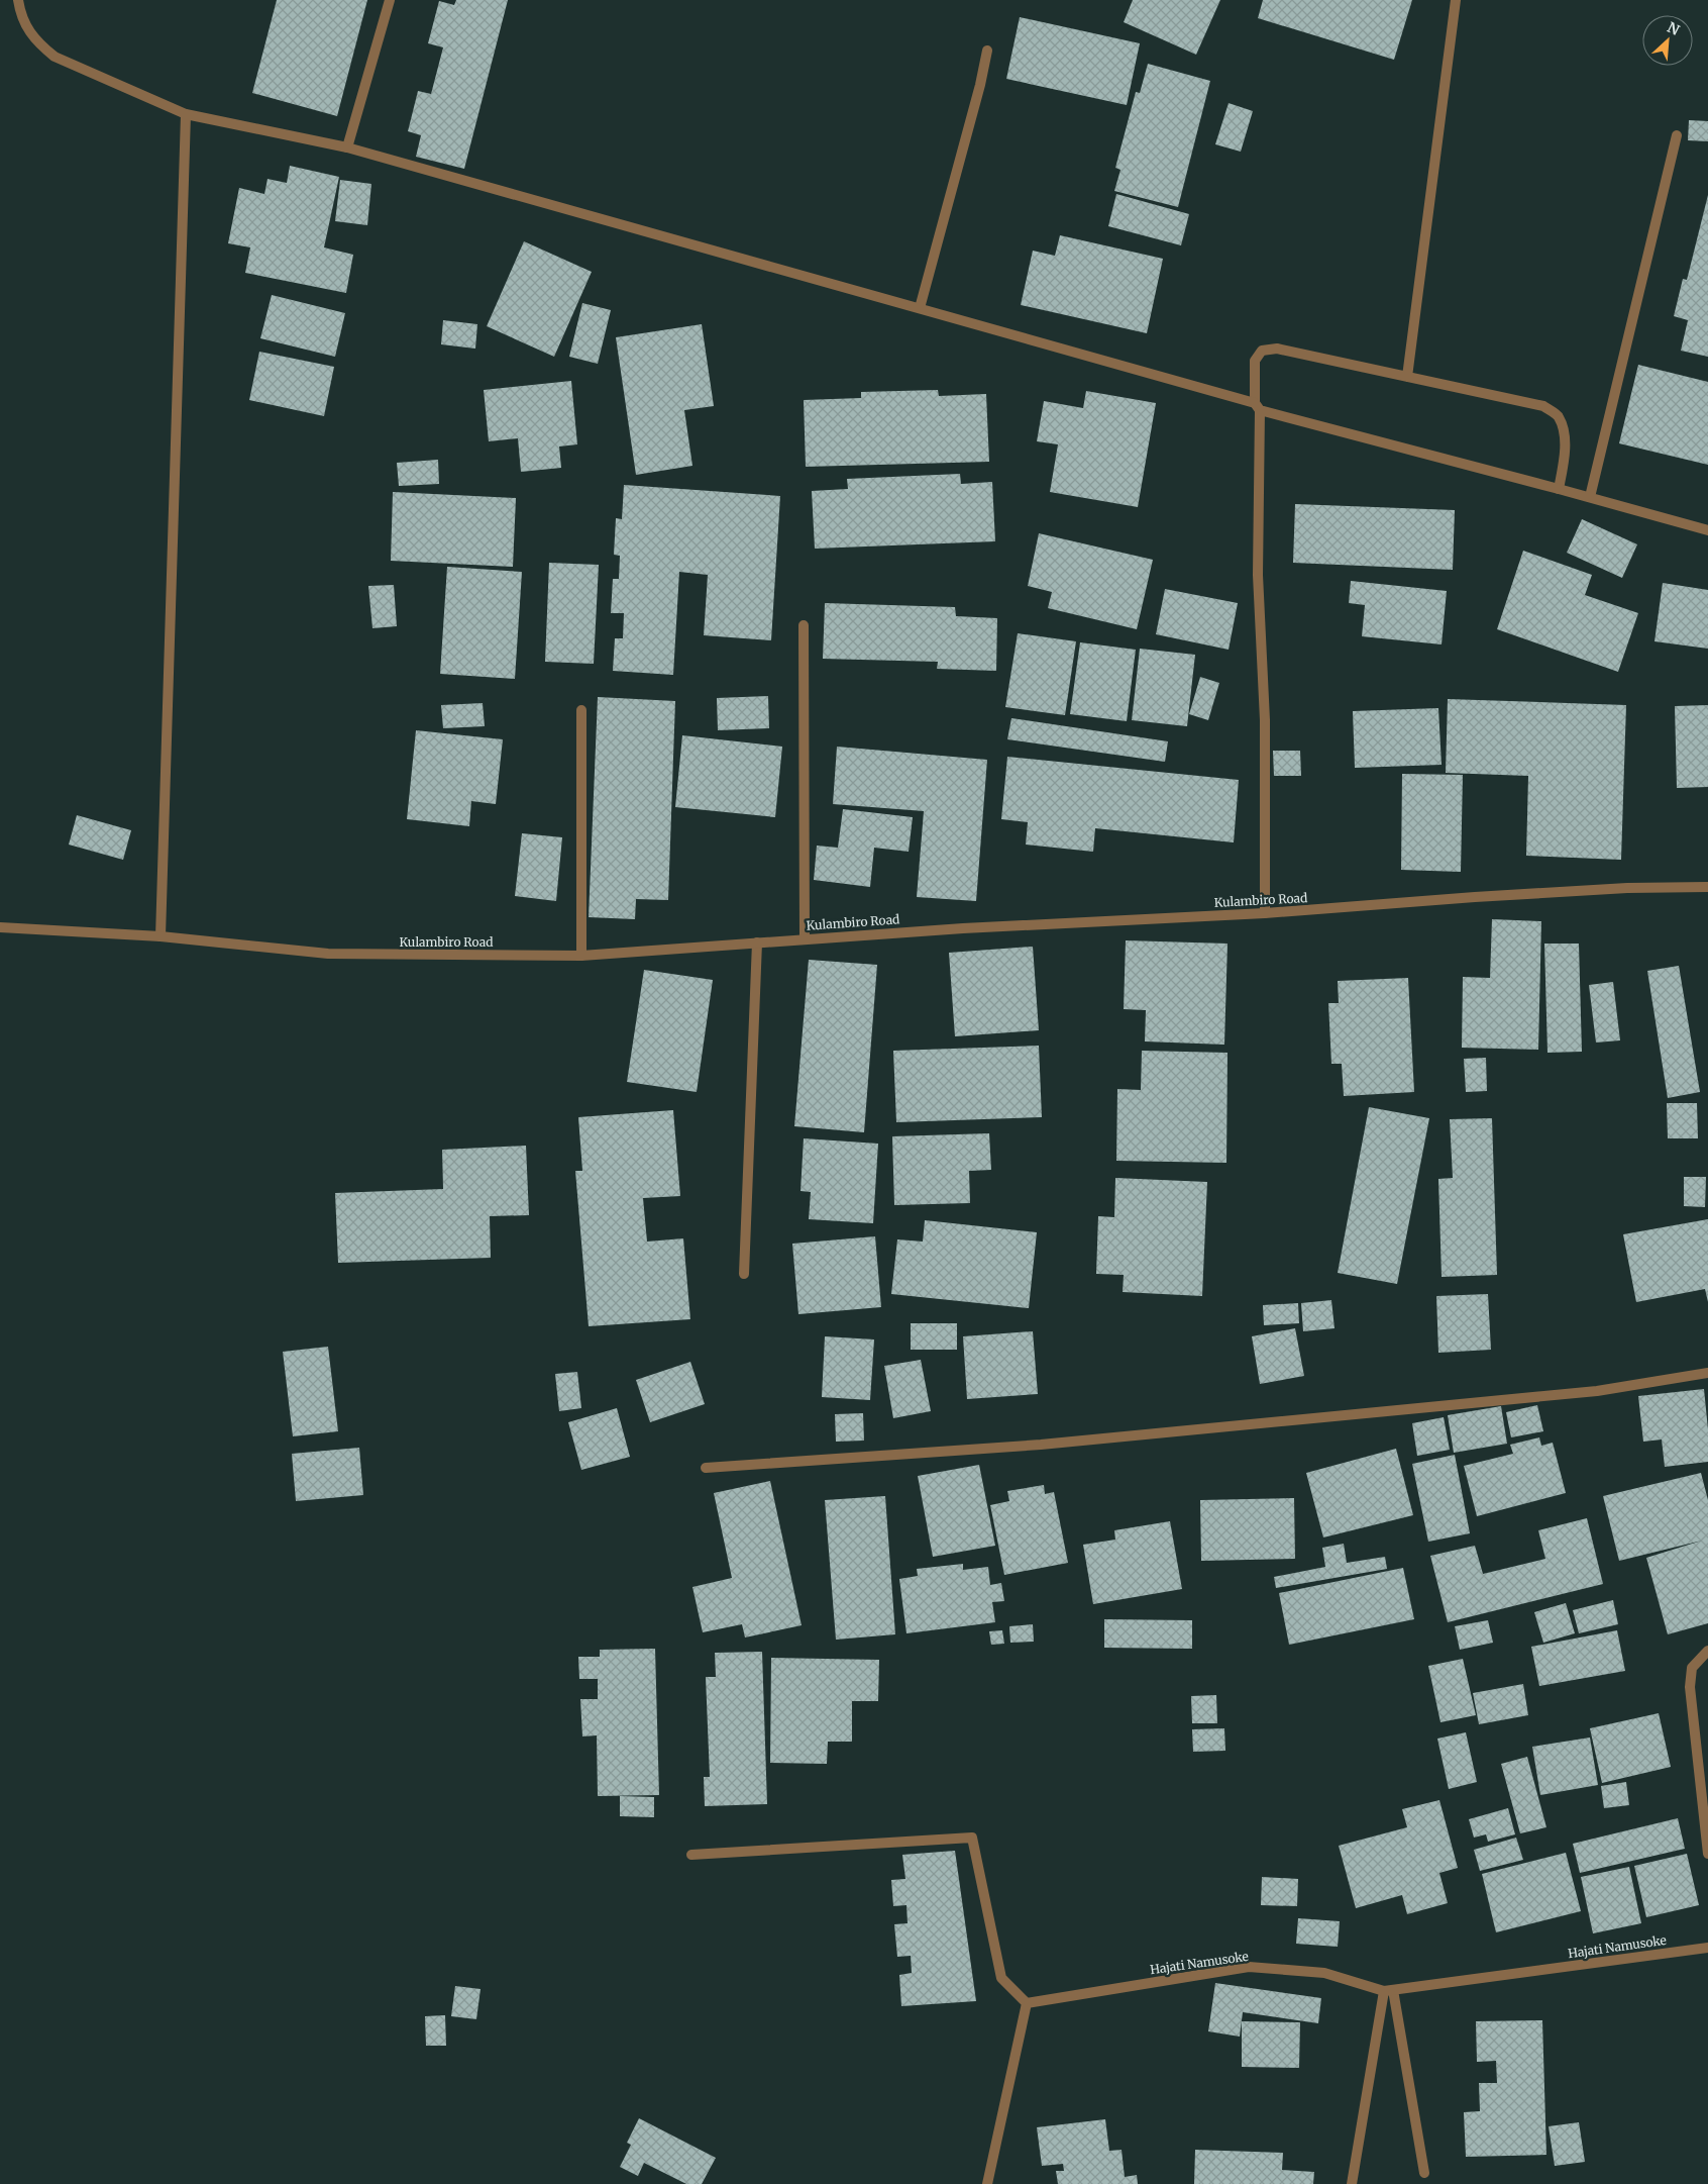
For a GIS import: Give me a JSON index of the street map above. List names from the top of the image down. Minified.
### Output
{"streets":{"street":["Kulambiro Road","Hajati Namusoke"]},"north":"top right"}
